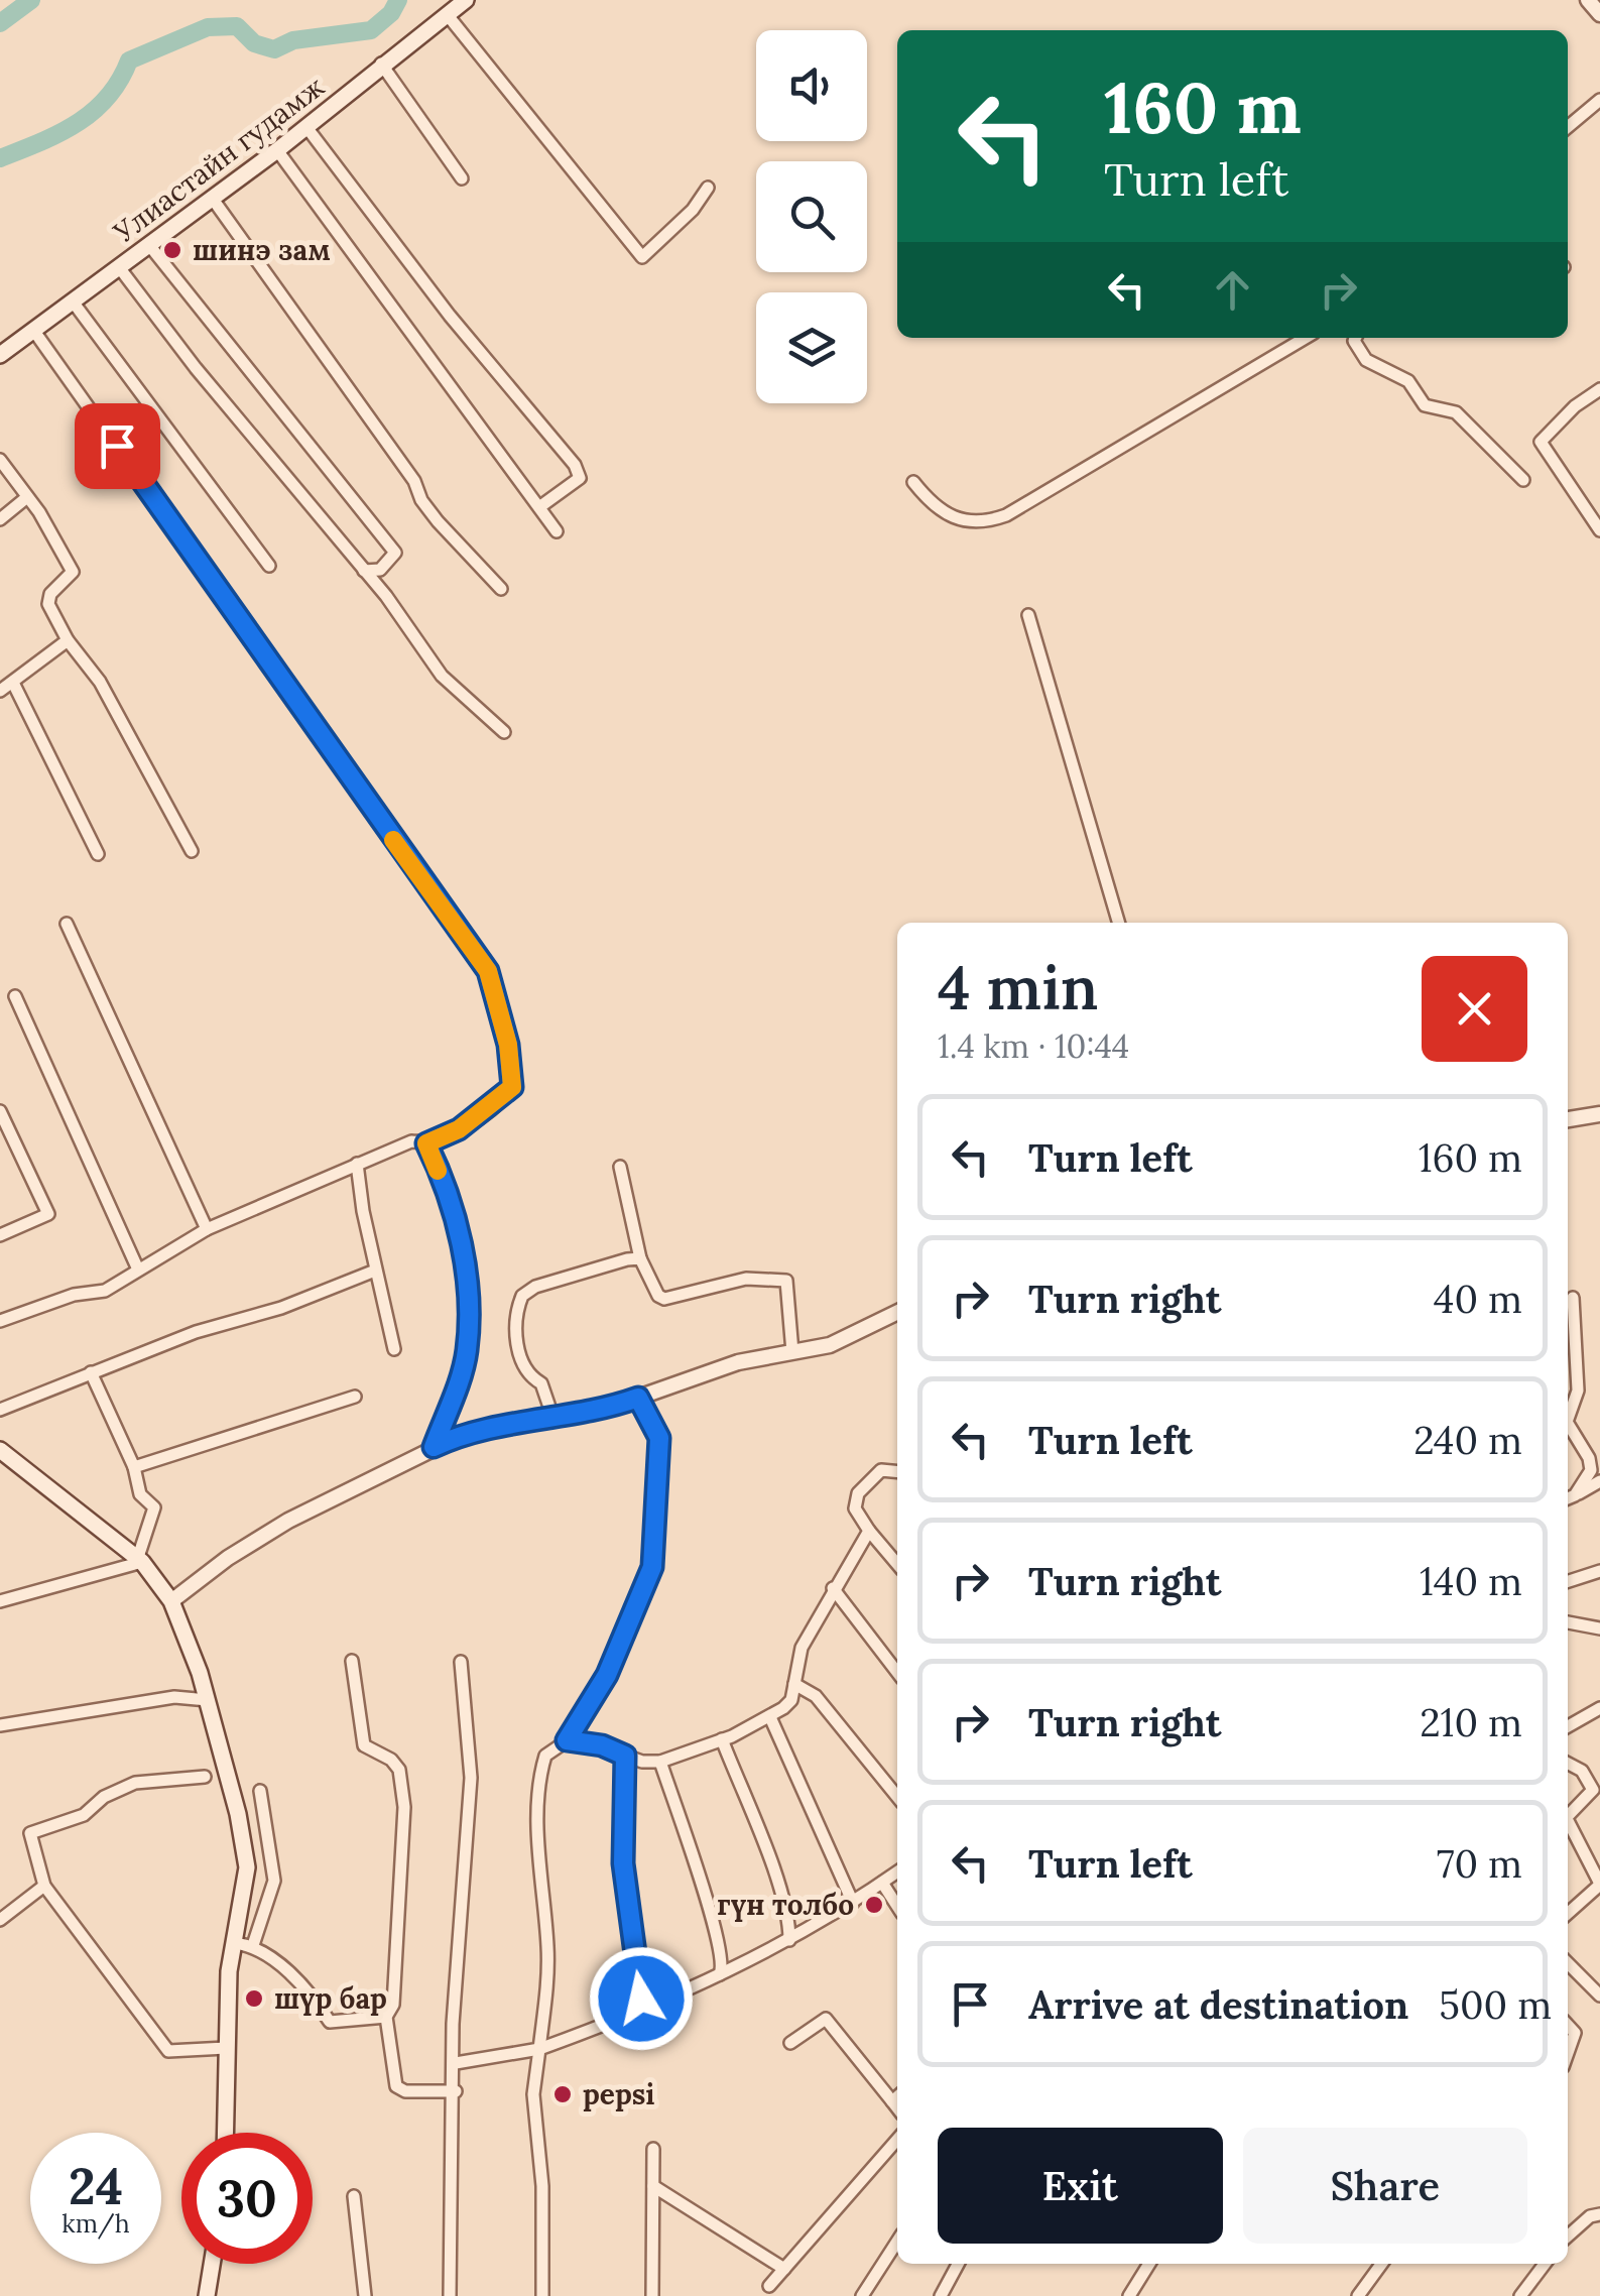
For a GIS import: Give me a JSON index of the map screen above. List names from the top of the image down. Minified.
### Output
{"streets":{"main road":["Улиастайн гудамж"]},"places":["шинэ зам","гүн толбо","шүр бар","pepsi"],"page":{"turn":["160 m","Turn left"],"heading":["4 min","1.4 km · 10:44"],"list":[{"name":"Turn left","value":"160 m"},{"name":"Turn right","value":"40 m"},{"name":"Turn left","value":"240 m"},{"name":"Turn right","value":"140 m"},{"name":"Turn right","value":"210 m"},{"name":"Turn left","value":"70 m"},{"name":"Arrive at destination","value":"500 m"}],"buttons":["Exit","Share"],"speed":"24 km/h","limit":"30"}}
